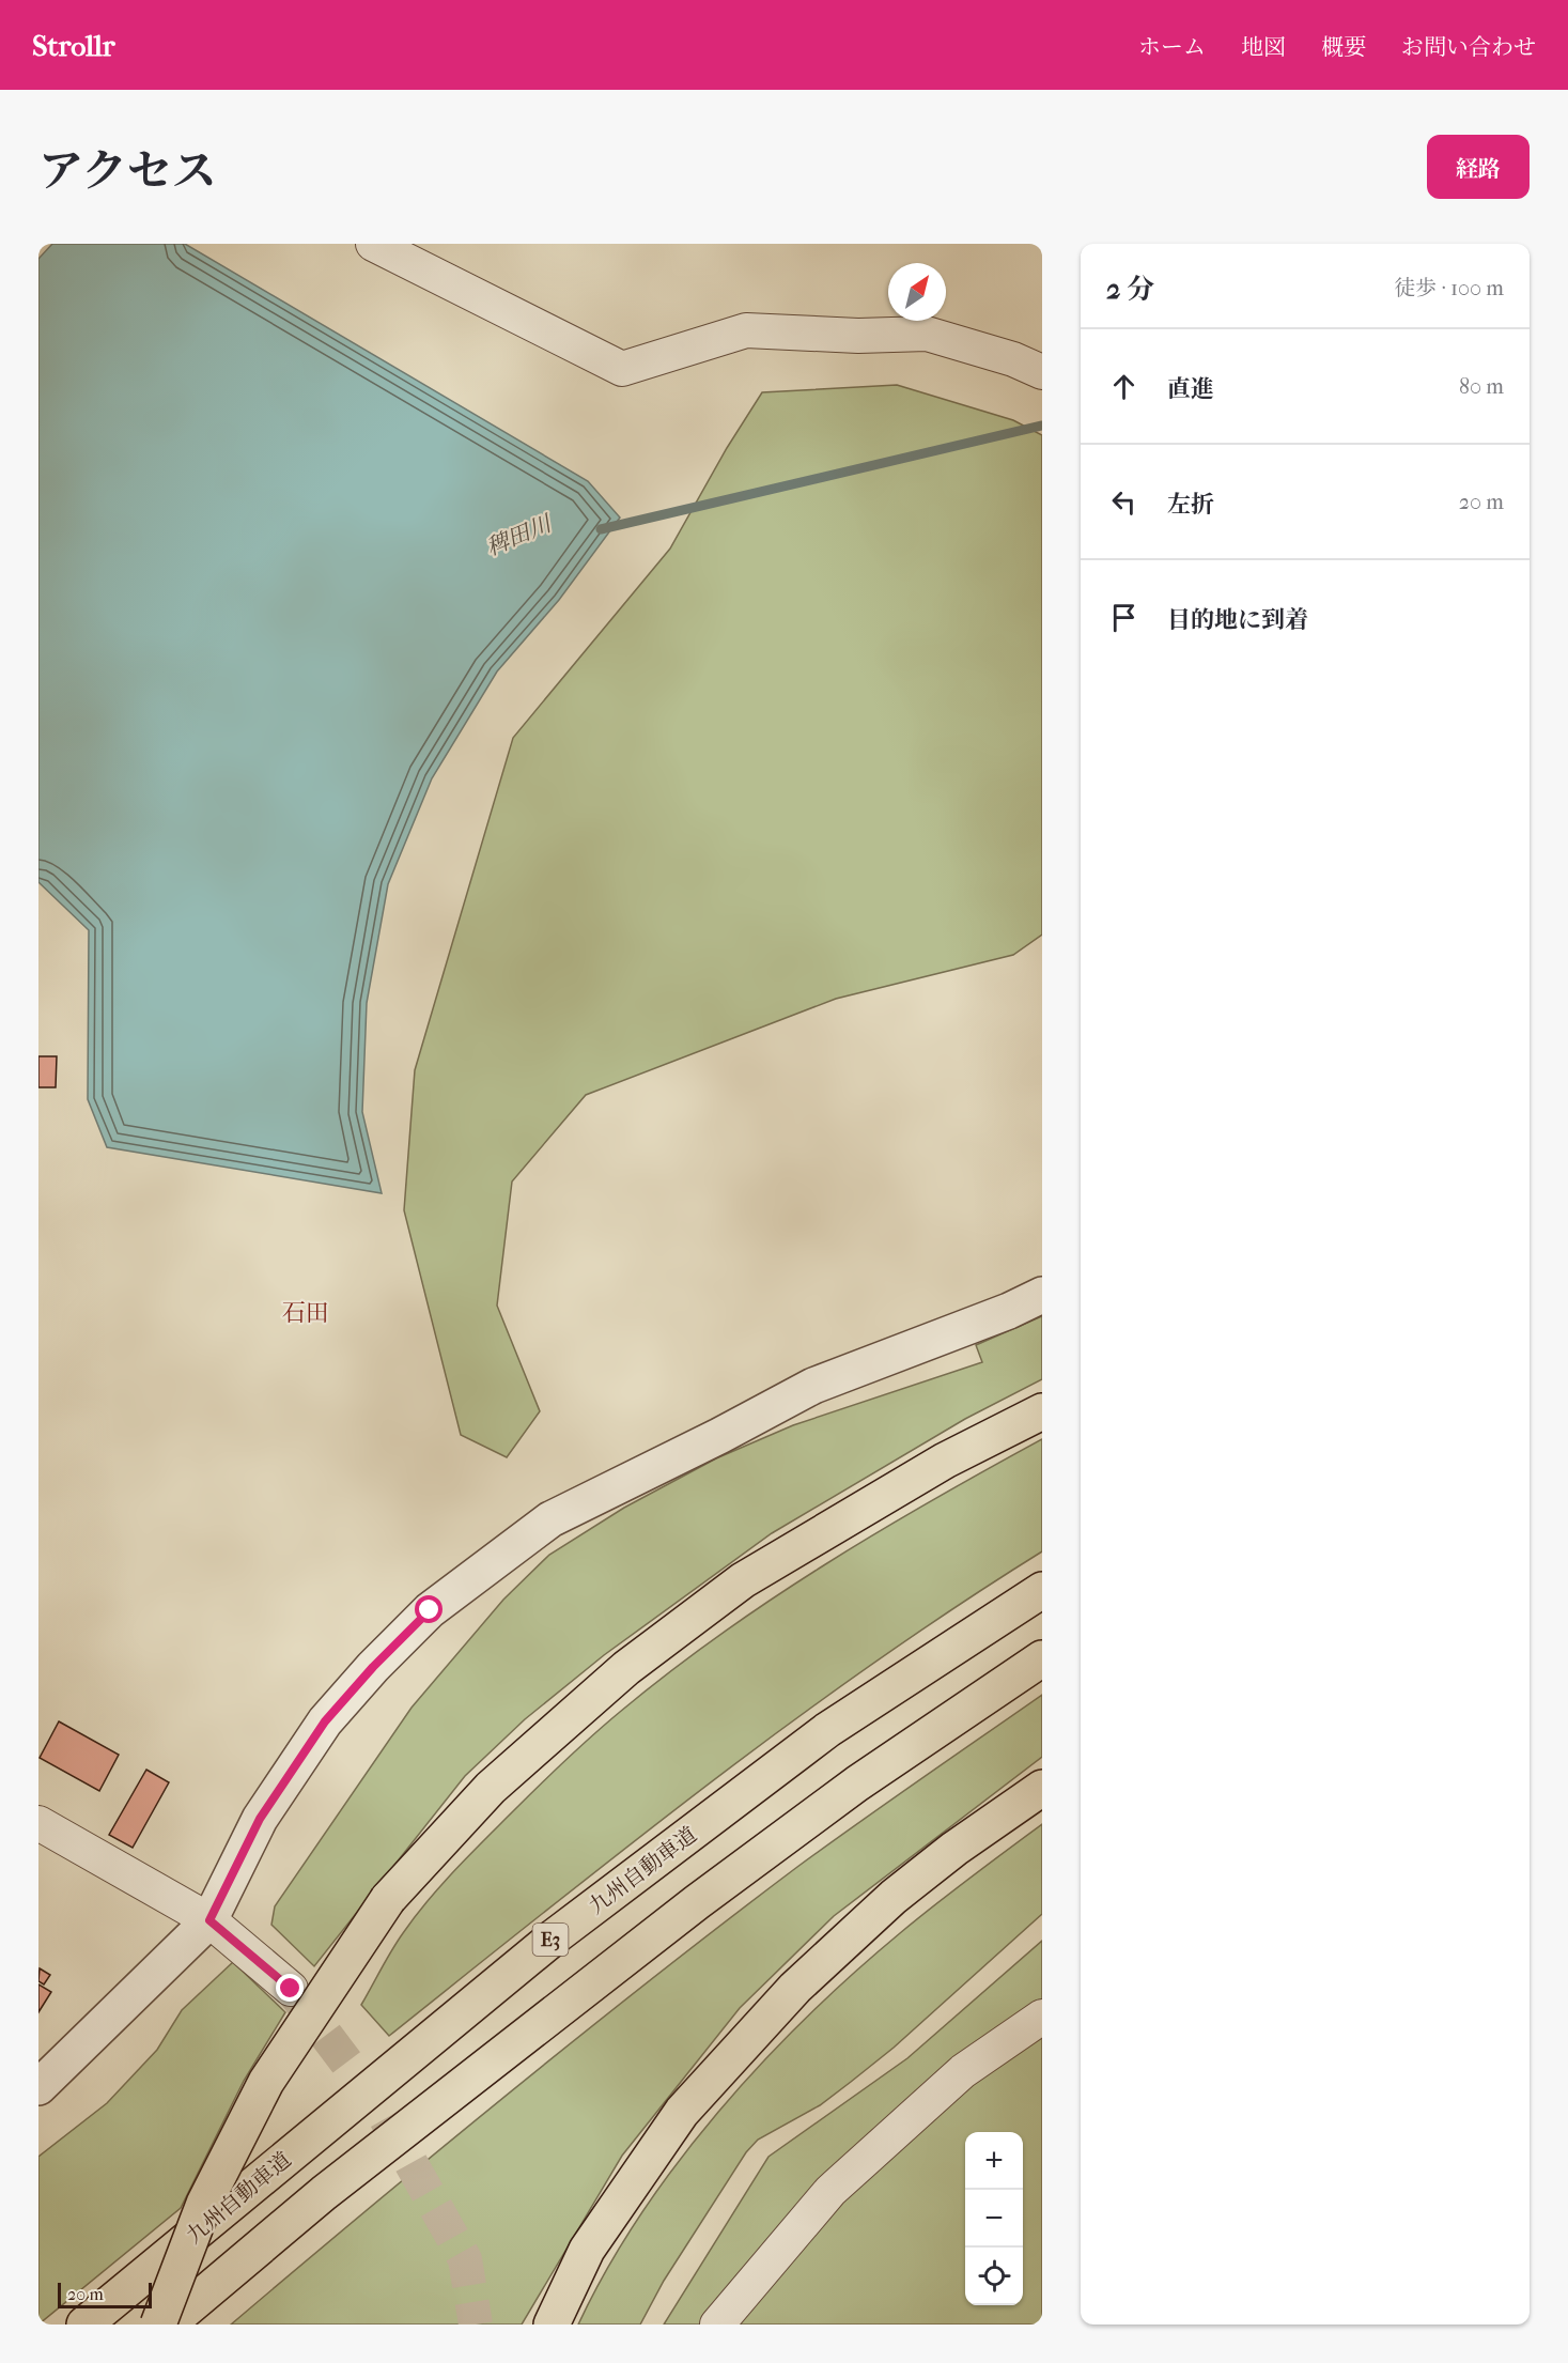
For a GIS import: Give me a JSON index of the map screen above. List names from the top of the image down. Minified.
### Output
{"streets":{"highway":["九州自動車道","E3"]},"districts":["石田"],"water":["稗田川"],"scale_bar":"20 m","north":"top right","page":{"header":"Strollr","nav":["ホーム","地図","概要","お問い合わせ"],"title":"アクセス","buttons":"経路","heading":["2 分","徒歩 · 100 m"],"list":[["直進","80 m"],["左折","20 m"],"目的地に到着"],"map_buttons":["+","−"],"scale":"20 m"}}
